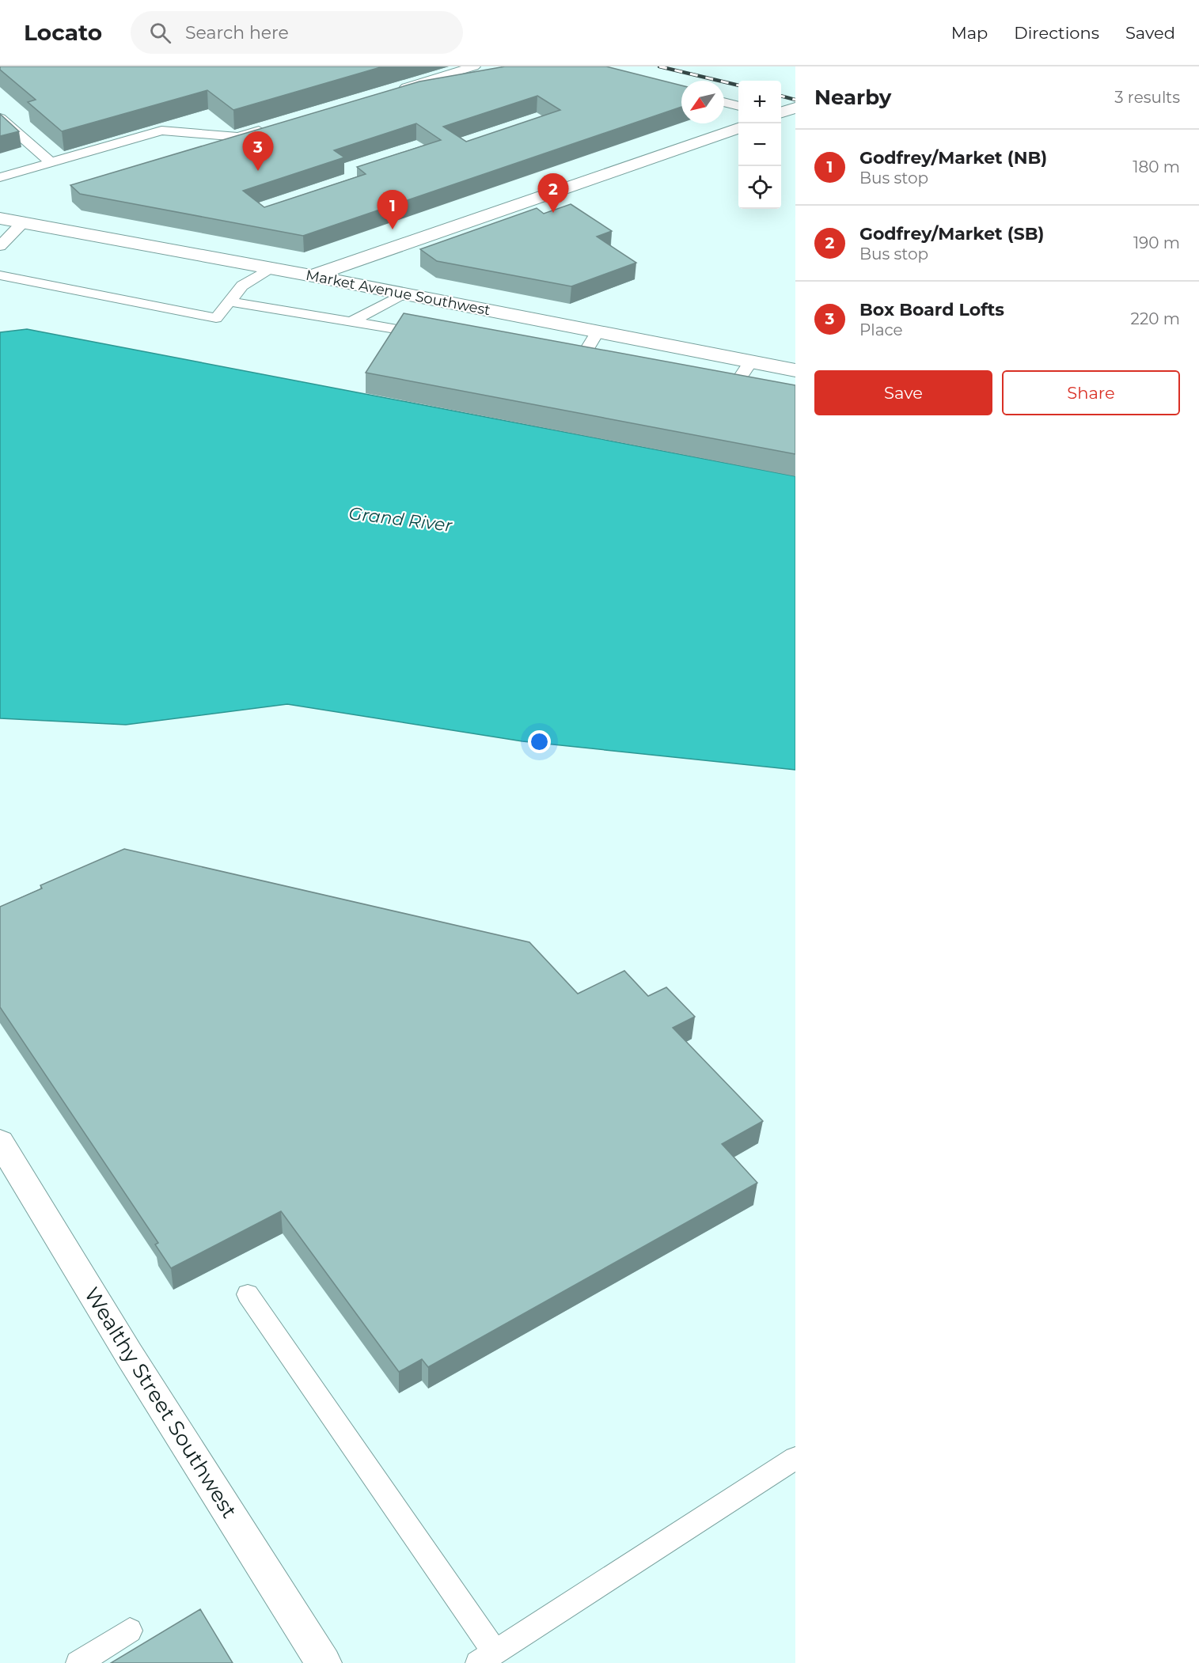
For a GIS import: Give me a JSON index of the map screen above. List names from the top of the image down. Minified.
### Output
{"streets":{"main road":["Market Avenue Southwest","Wealthy Street Southwest"]},"water":["Grand River"],"north":"bottom left","page":{"header":"Locato","search":"Search here","nav":["Map","Directions","Saved"],"heading":["Nearby","3 results"],"map_buttons":["+","−"],"list":[{"mark":"1","name":"Godfrey/Market (NB)","note":"Bus stop","value":"180 m"},{"mark":"2","name":"Godfrey/Market (SB)","note":"Bus stop","value":"190 m"},{"mark":"3","name":"Box Board Lofts","note":"Place","value":"220 m"}],"pins":["3","2","1"],"buttons":["Save","Share"]}}
